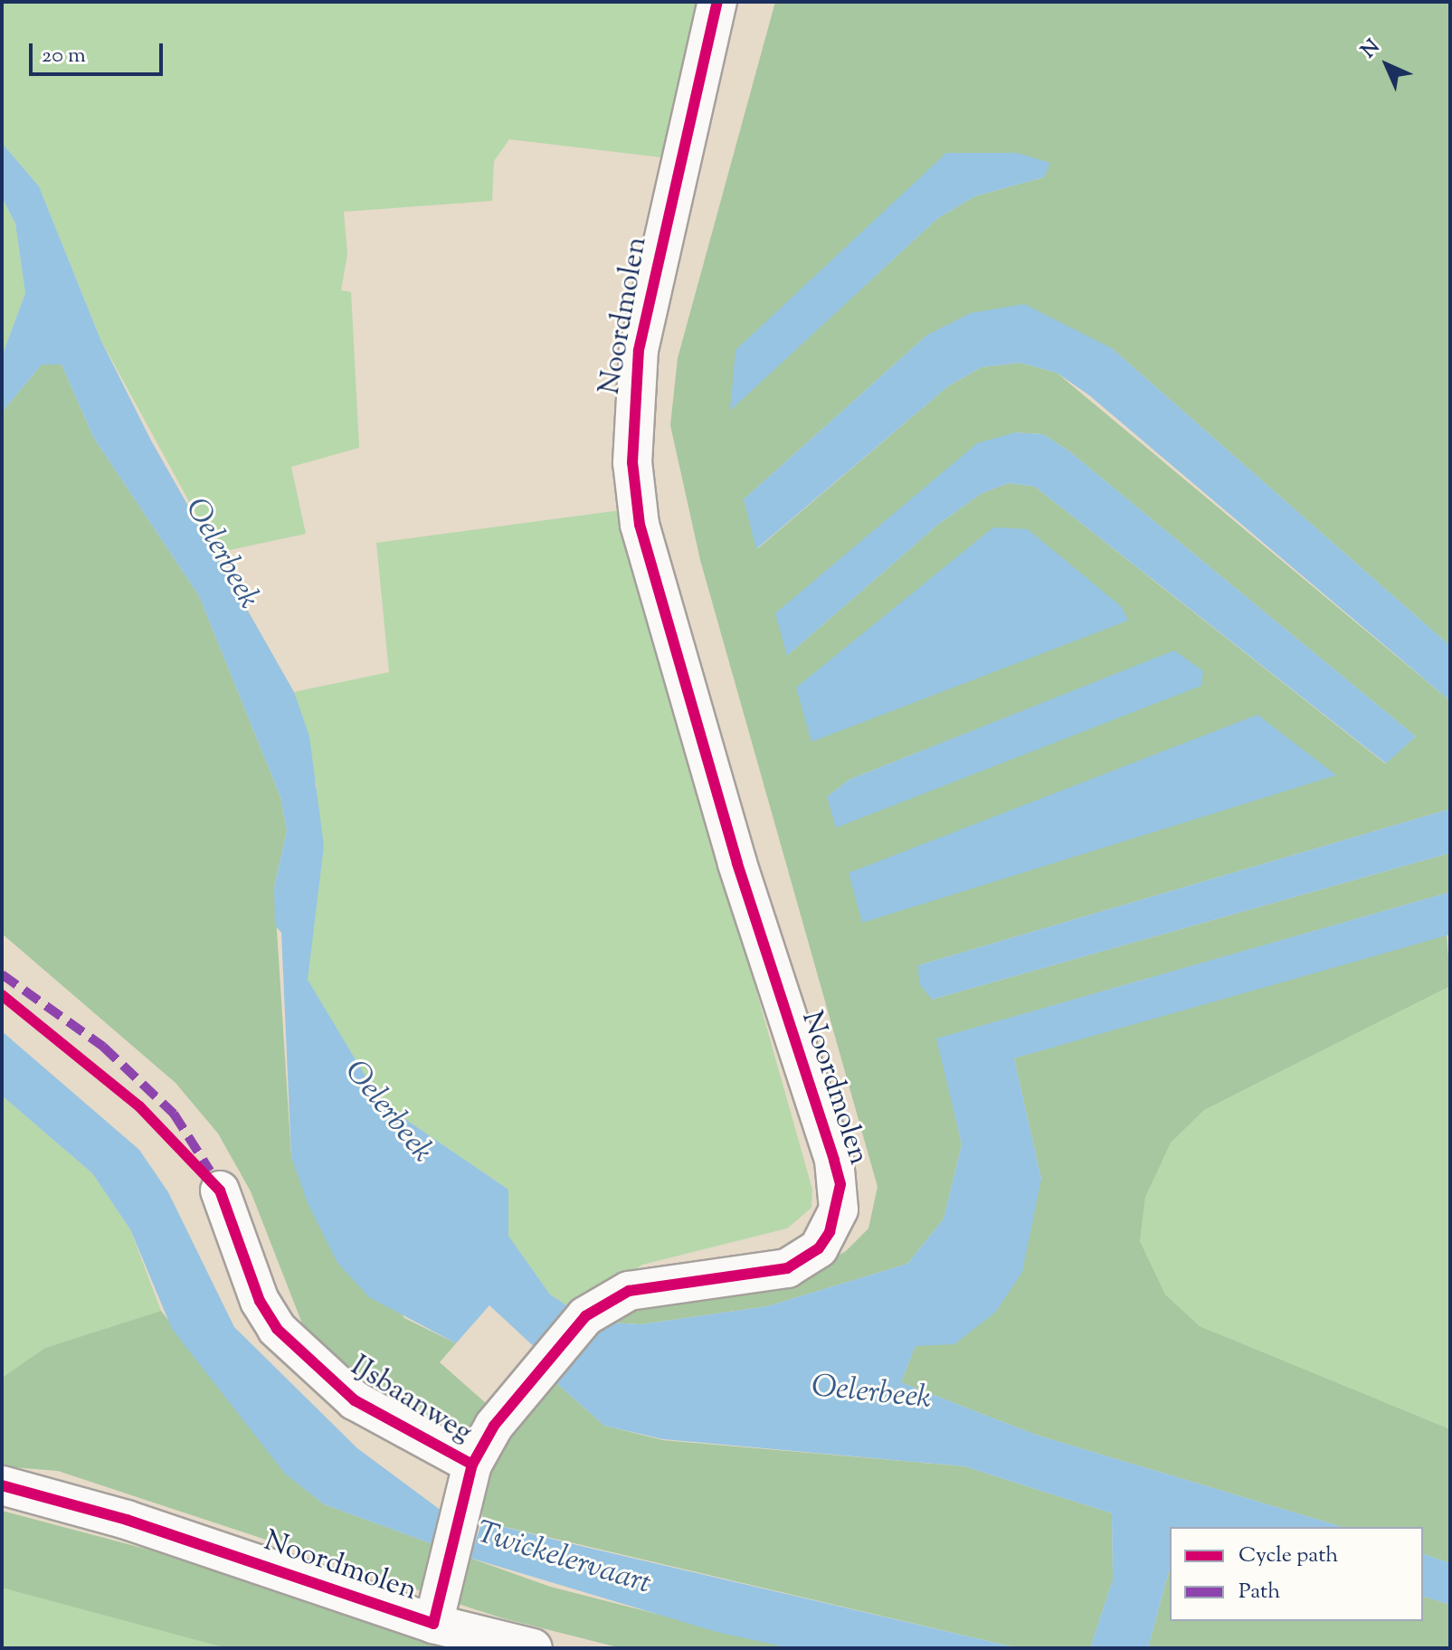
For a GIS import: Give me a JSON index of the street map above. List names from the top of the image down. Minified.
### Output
{"streets":{"street":["Noordmolen","IJsbaanweg"]},"crossings":[["Noordmolen","IJsbaanweg"]],"water":["Oelerbeek","Twickelervaart"],"legend":["Cycle path","Path"],"scale_bar":"20 m","north":"top left"}
